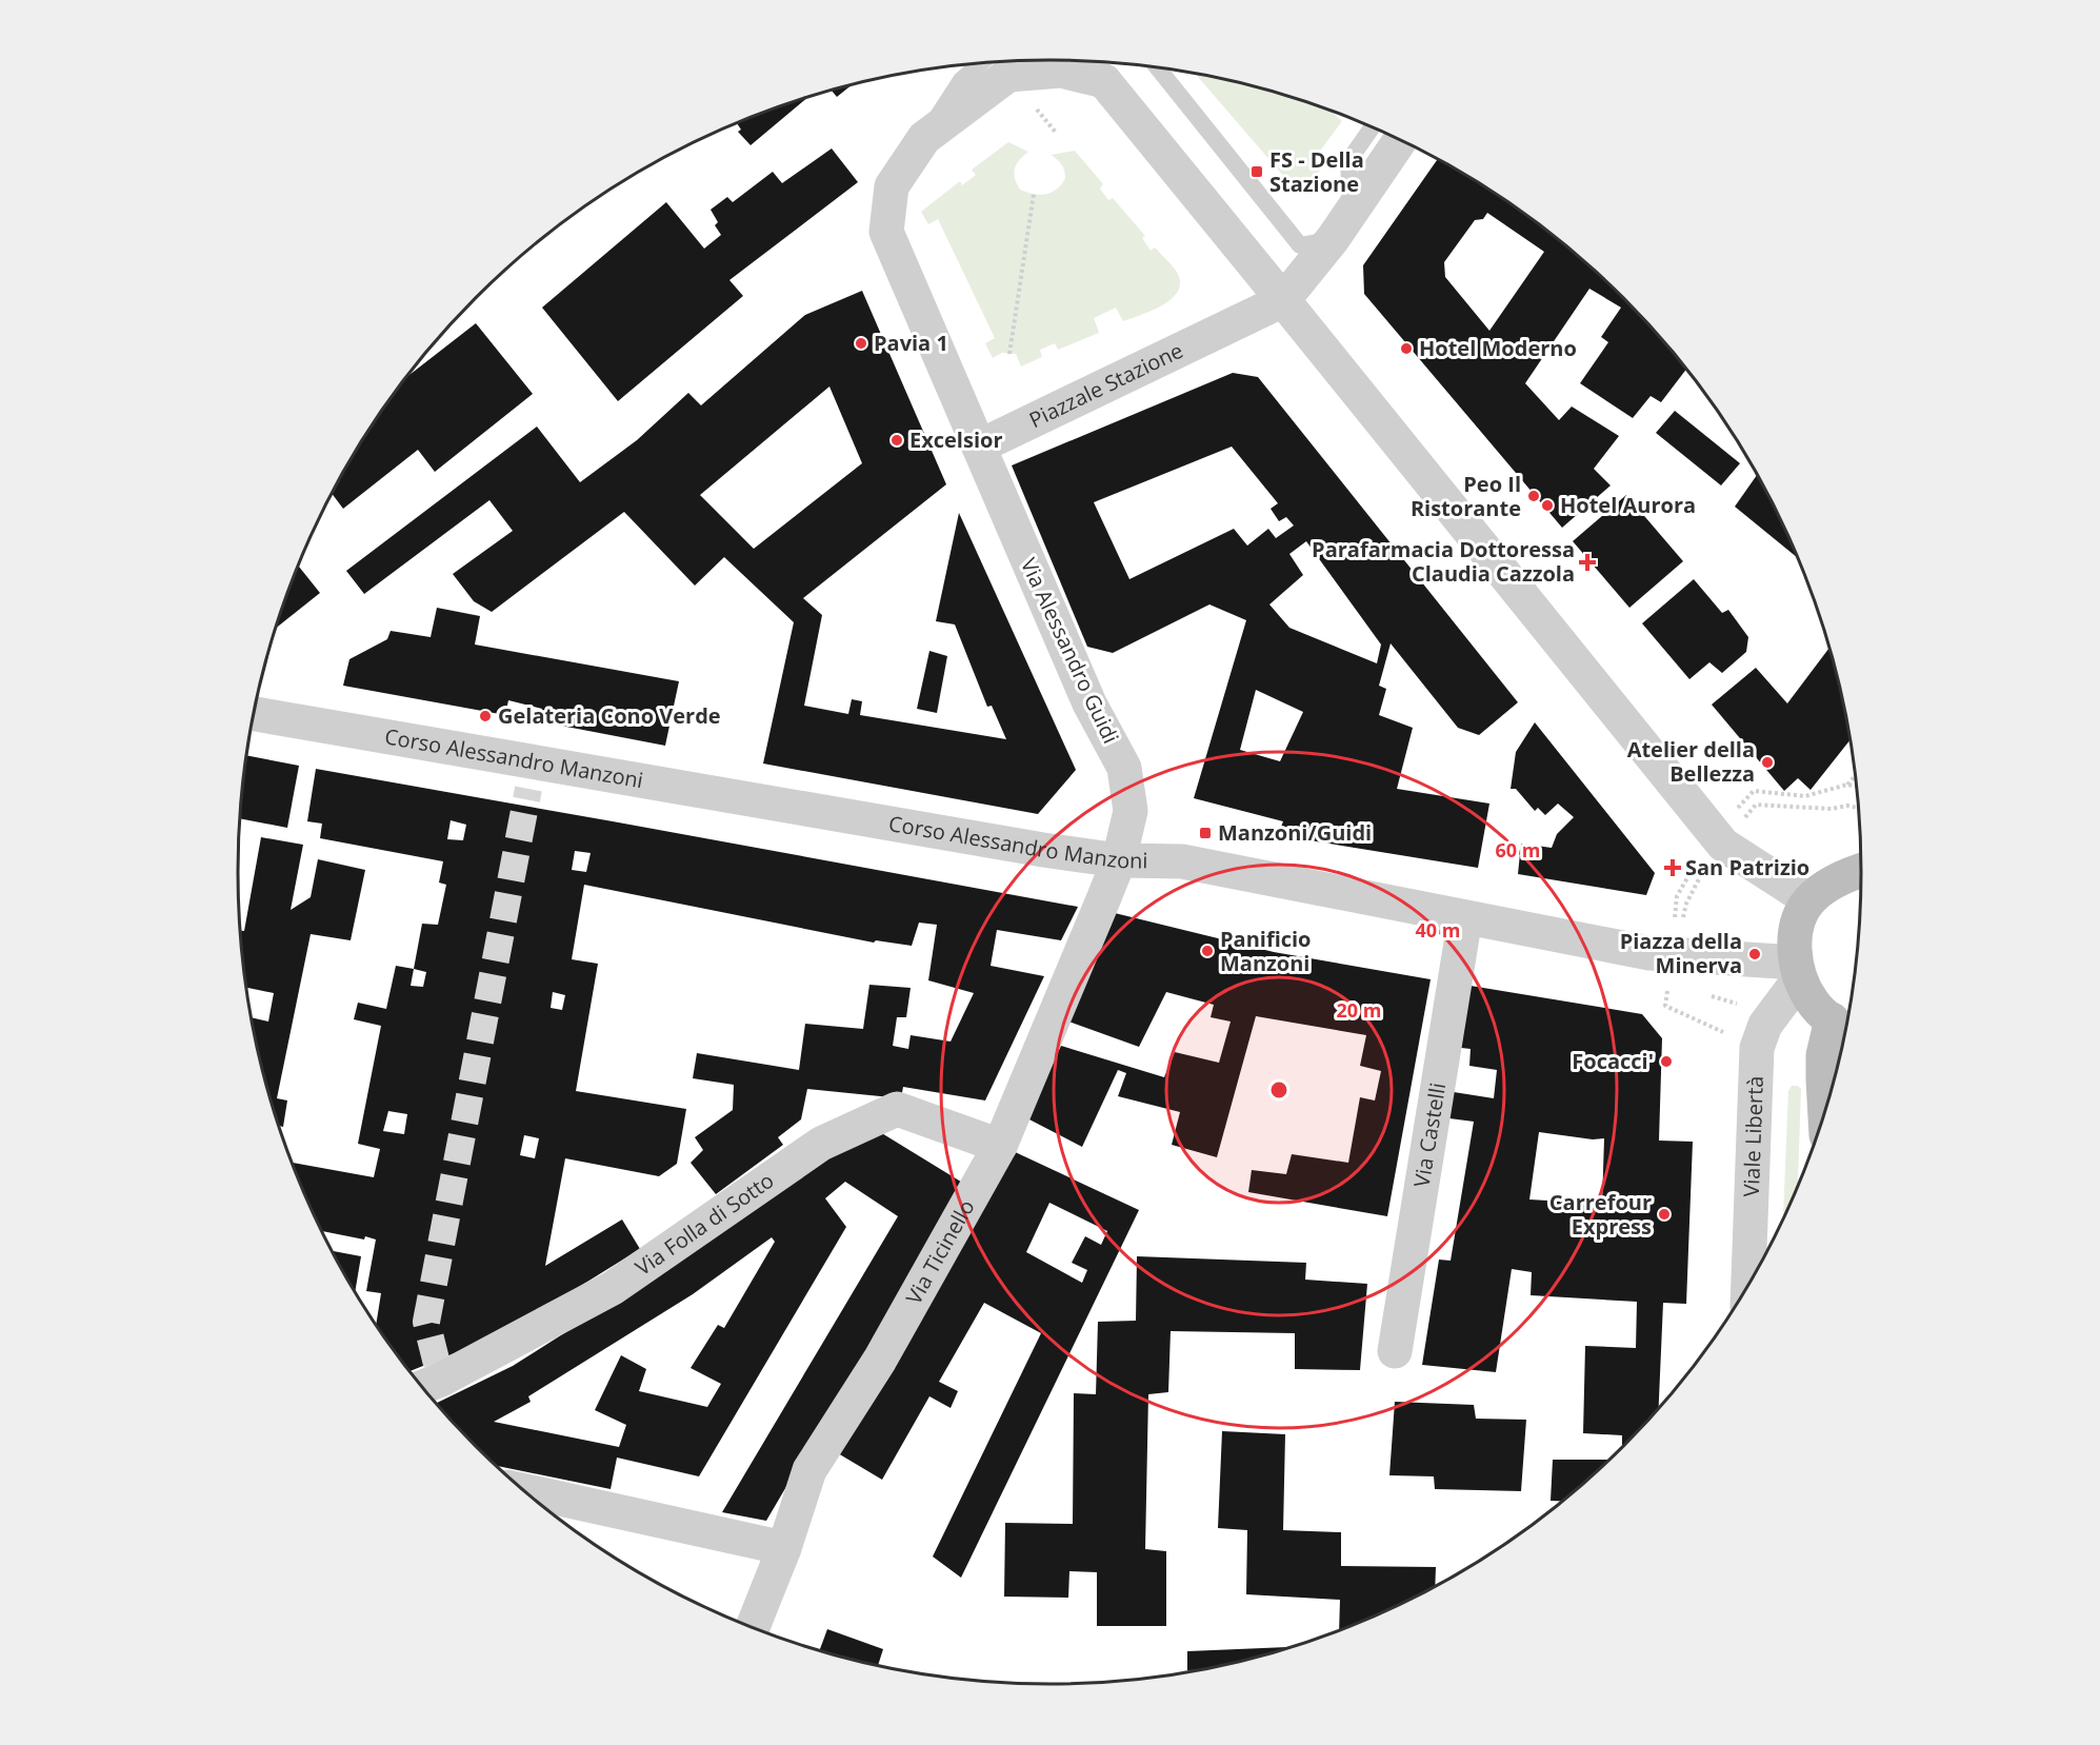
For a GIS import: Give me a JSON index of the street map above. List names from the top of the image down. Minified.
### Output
{"streets":{"street":["Piazzale Stazione","Via Alessandro Guidi","Corso Alessandro Manzoni","Via Castelli","Viale Libertà","Via Folla di Sotto","Via Ticinello"]},"crossings":[["Piazzale Stazione","Via Alessandro Guidi"],["Via Alessandro Guidi","Corso Alessandro Manzoni"],["Via Alessandro Guidi","Via Ticinello"],["Corso Alessandro Manzoni","Via Castelli"],["Corso Alessandro Manzoni","Viale Libertà"],["Corso Alessandro Manzoni","Via Ticinello"],["Via Folla di Sotto","Via Ticinello"]],"places":{"transit":["FS - Della Stazione","Manzoni/Guidi"],"other":["Pavia 1","Hotel Moderno","Excelsior","Peo Il Ristorante","Hotel Aurora","Gelateria Cono Verde","Atelier della Bellezza","Panificio Manzoni","Piazza della Minerva","Focacci'","Carrefour Express"],"health":["Parafarmacia Dottoressa Claudia Cazzola","San Patrizio"]},"rings":["60 m","40 m","20 m"]}
